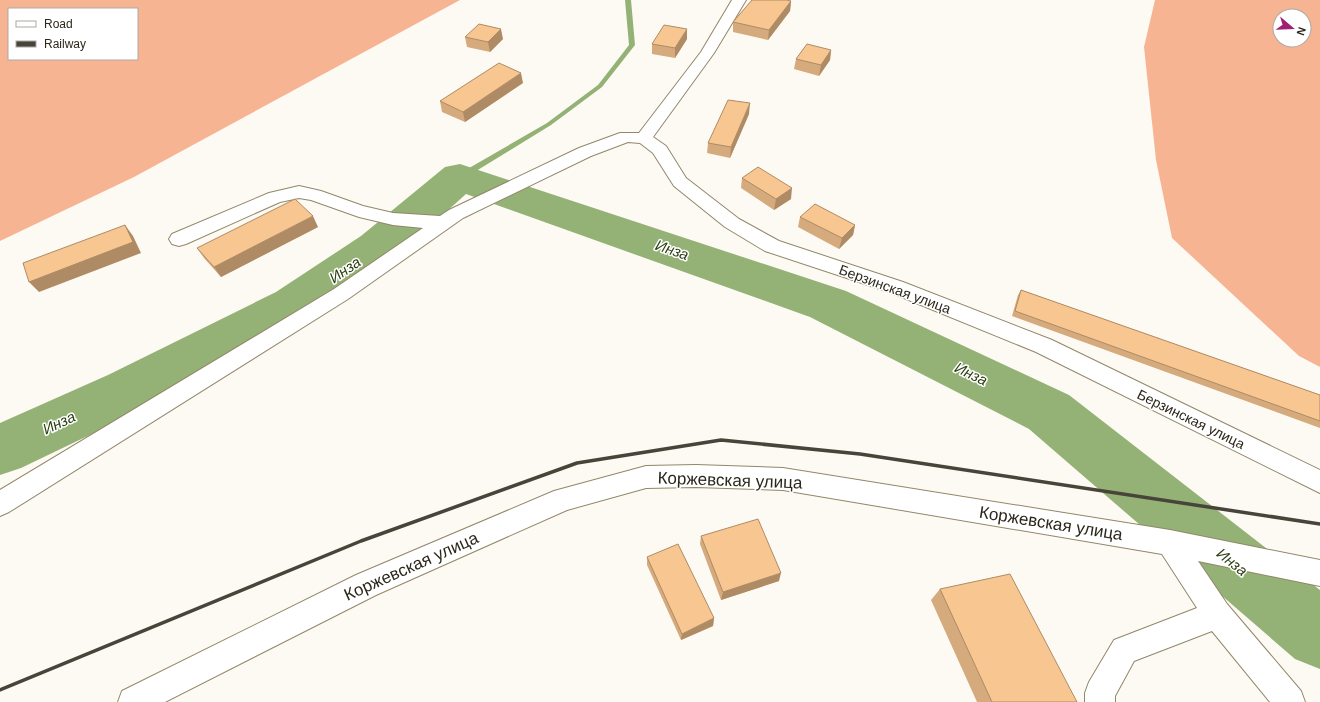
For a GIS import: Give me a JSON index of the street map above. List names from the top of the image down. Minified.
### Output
{"streets":{"street":["Берзинская улица","Коржевская улица"]},"water":["Инза"],"legend":["Road","Railway"],"north":"right"}
